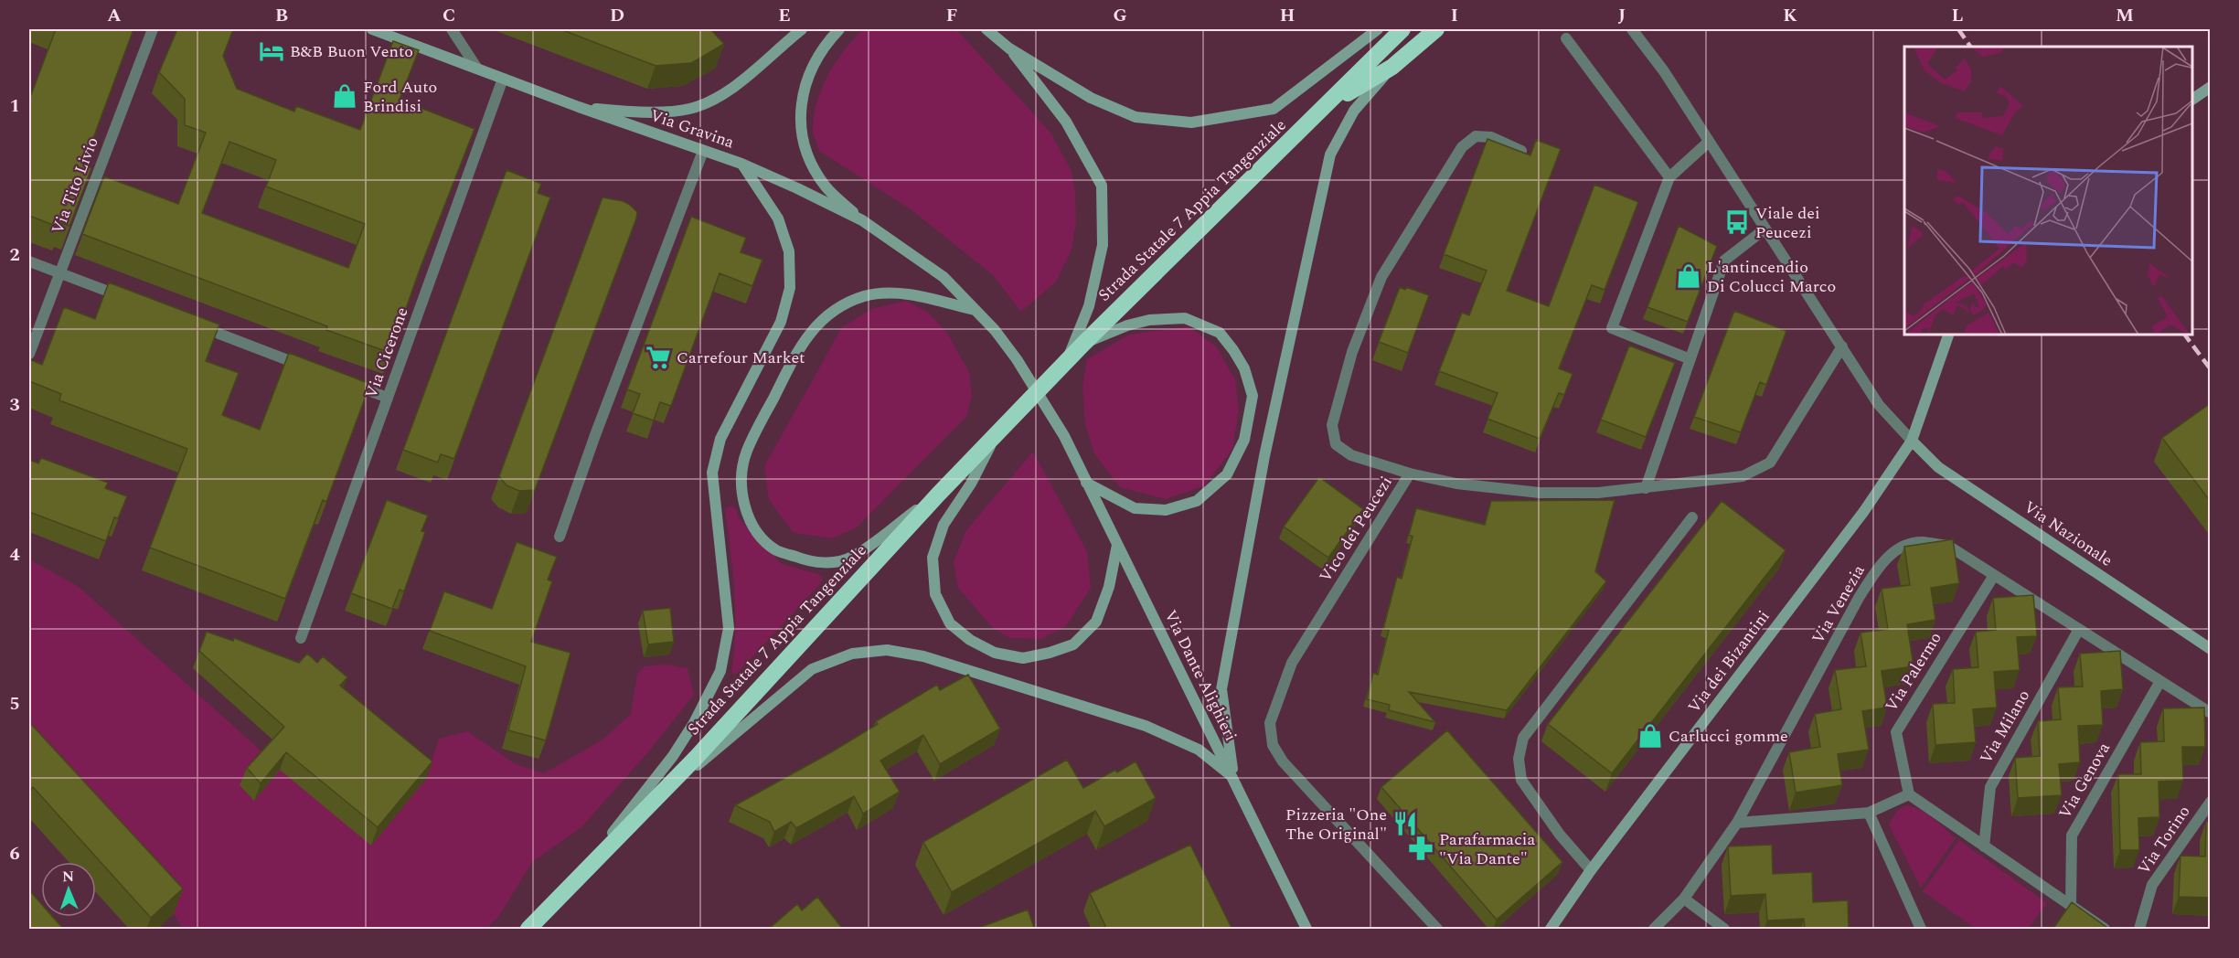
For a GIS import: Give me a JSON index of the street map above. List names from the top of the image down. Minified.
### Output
{"streets":{"highway":["Strada Statale 7 Appia Tangenziale"],"main road":["Via Gravina","Via Nazionale","Via dei Bizantini","Via Dante Alighieri"],"street":["Via Tito Livio","Via Cicerone","Vico dei Peucezi","Via Venezia","Via Palermo","Via Milano","Via Genova","Via Torino"]},"crossings":[["Via Gravina","Via Cicerone"],["Via Gravina","Via Dante Alighieri"],["Via Nazionale","Via dei Bizantini"],["Via Venezia","Via Palermo"],["Via Venezia","Via Milano"],["Via Venezia","Via Genova"]],"places":{"hotel":["B&B Buon Vento"],"shop":["Ford Auto Brindisi","L'antincendio Di Colucci Marco","Carlucci gomme"],"bus stop":["Viale dei Peucezi"],"supermarket":["Carrefour Market"],"restaurant":["Pizzeria \"One The Original\""],"pharmacy":["Parafarmacia \"Via Dante\""]},"north":"top","grid":{"columns":["A","B","C","D","E","F","G","H","I","J","K","L","M"],"rows":["1","2","3","4","5","6"]}}
